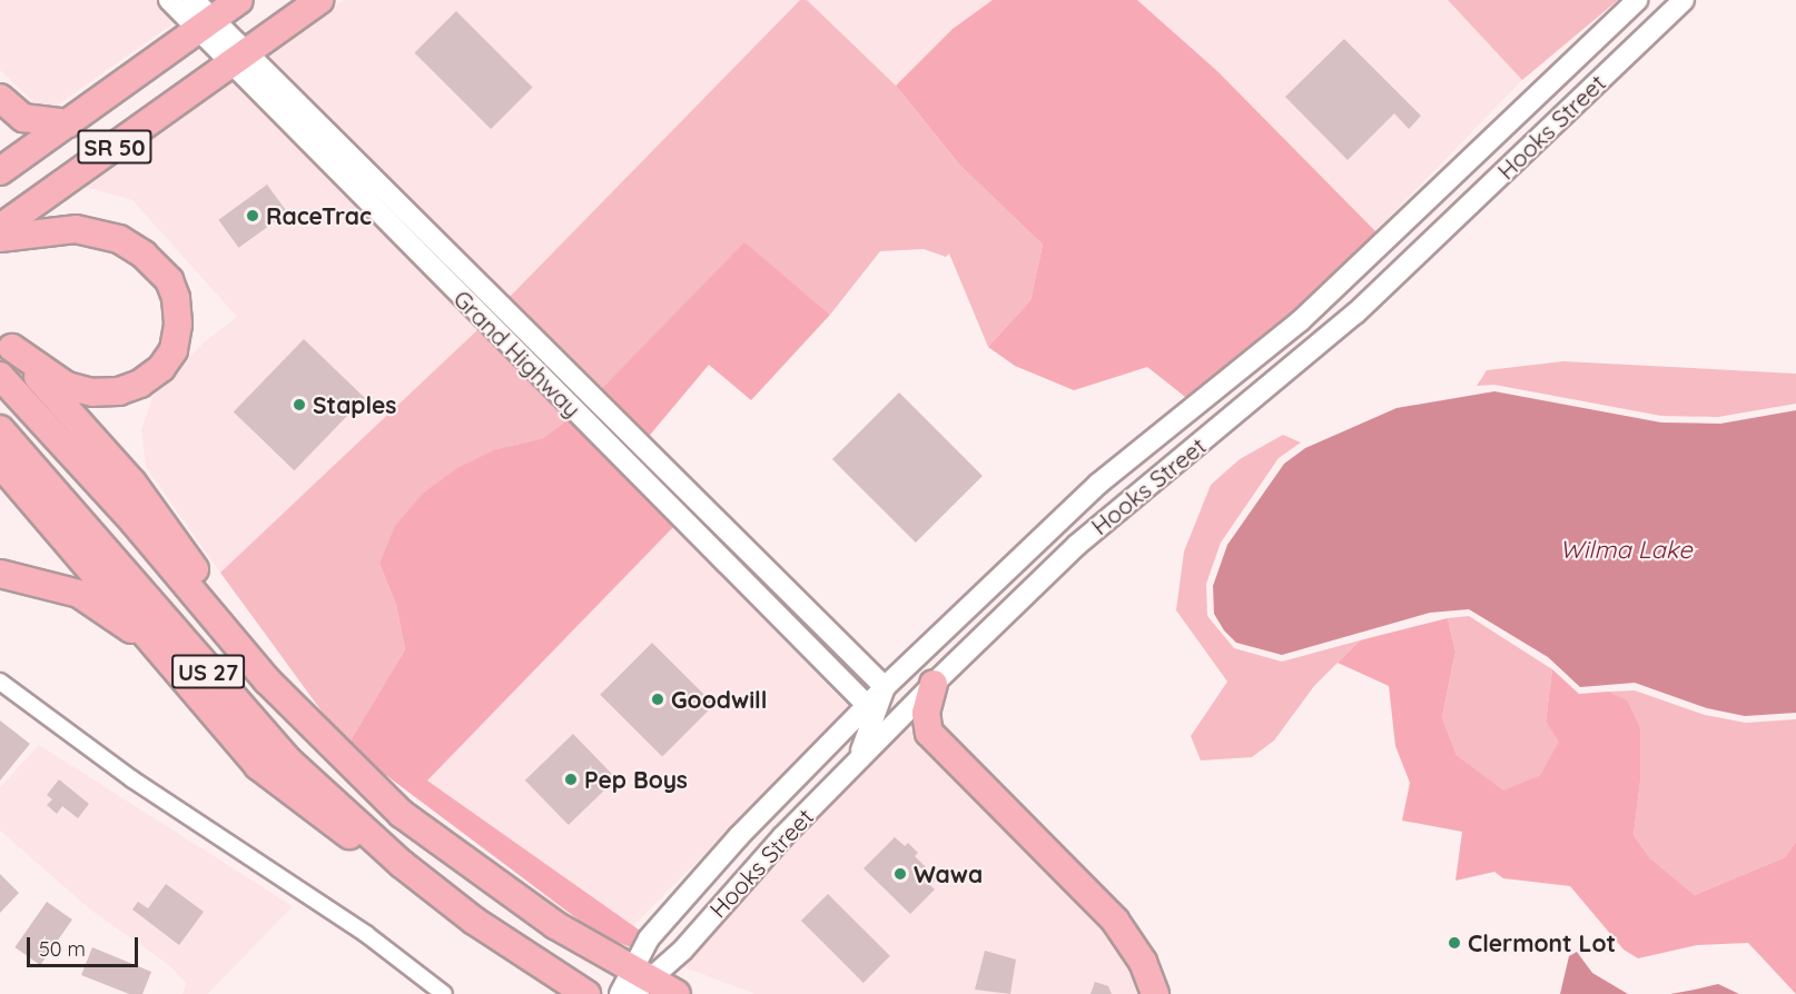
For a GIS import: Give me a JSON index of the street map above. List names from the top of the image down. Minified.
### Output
{"streets":{"highway":["SR 50","US 27"],"street":["Hooks Street","Grand Highway"]},"crossings":[["Hooks Street","Grand Highway"],["Hooks Street","US 27"],["SR 50","Grand Highway"]],"water":["Wilma Lake"],"places":["RaceTrac","Staples","Goodwill","Pep Boys","Wawa","Clermont Lot"],"scale_bar":"50 m"}
